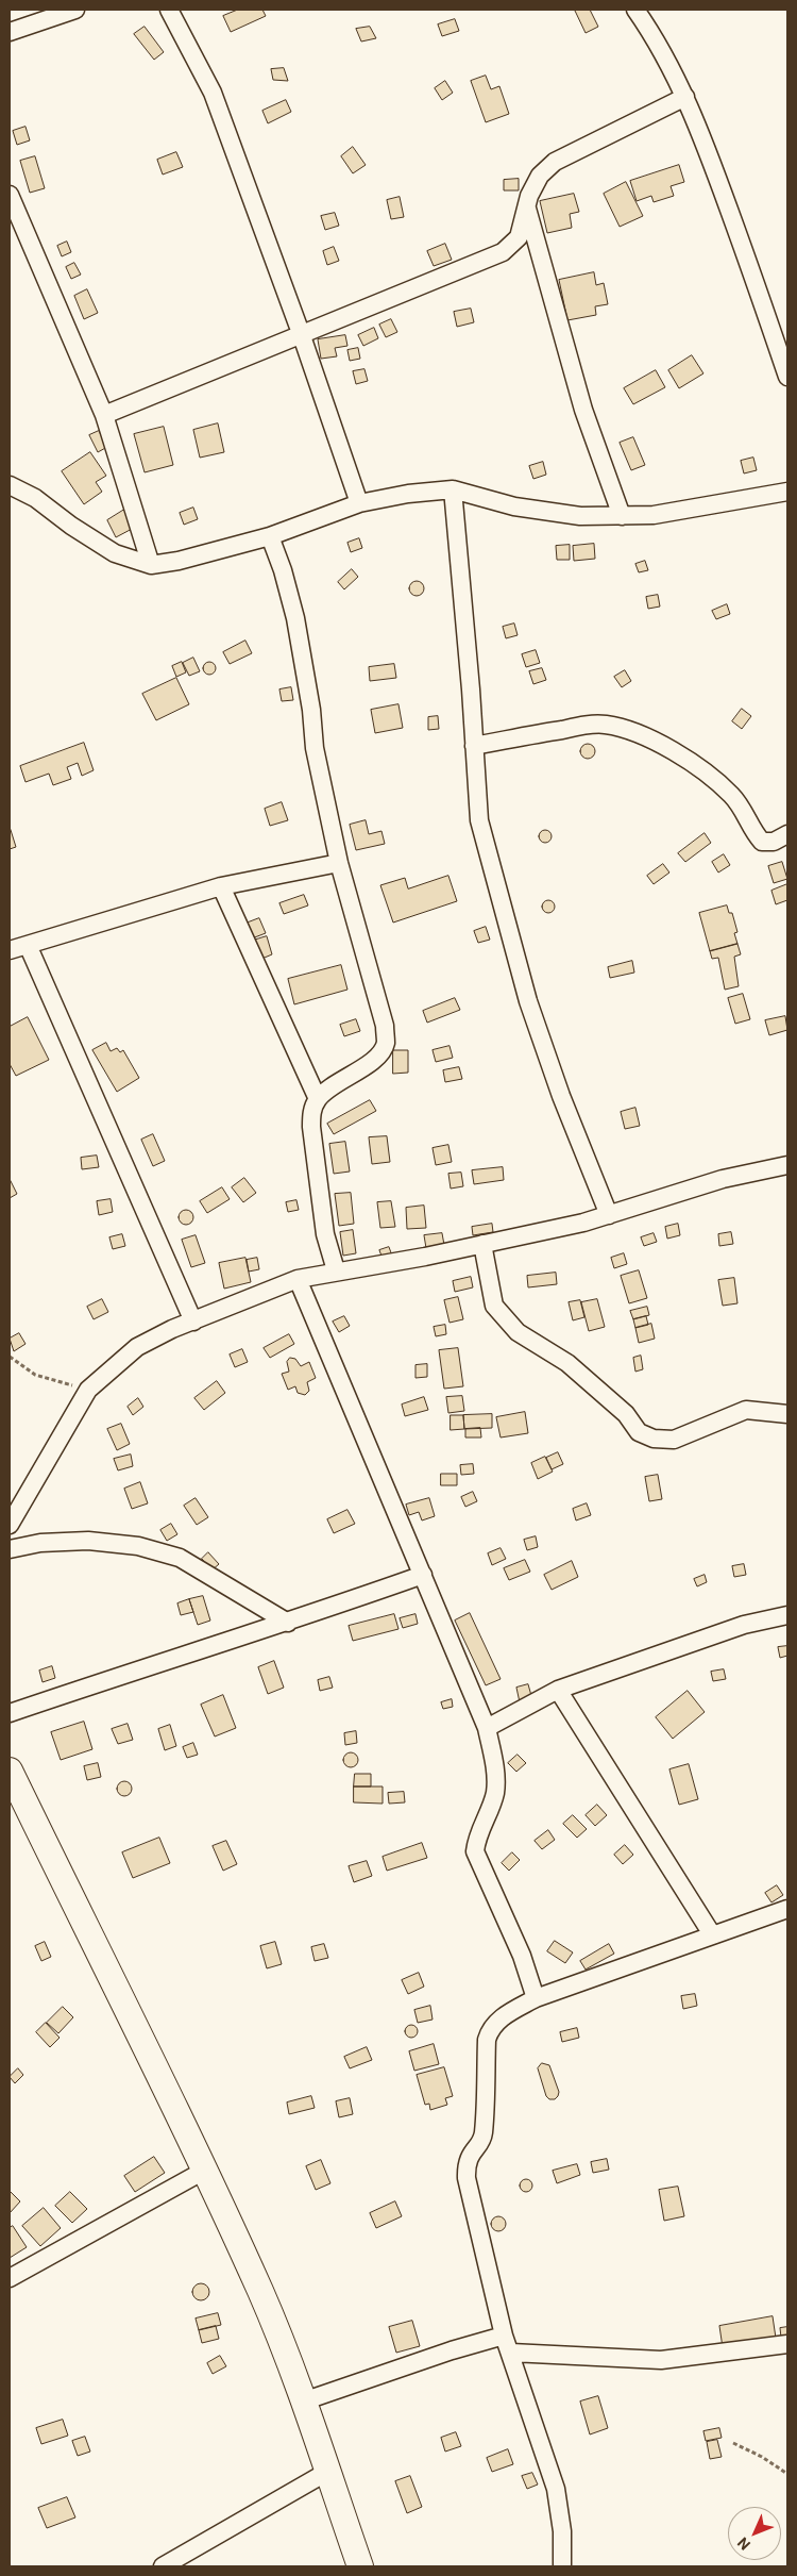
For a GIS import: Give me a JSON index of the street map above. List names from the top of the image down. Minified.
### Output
{"north":"bottom left"}
